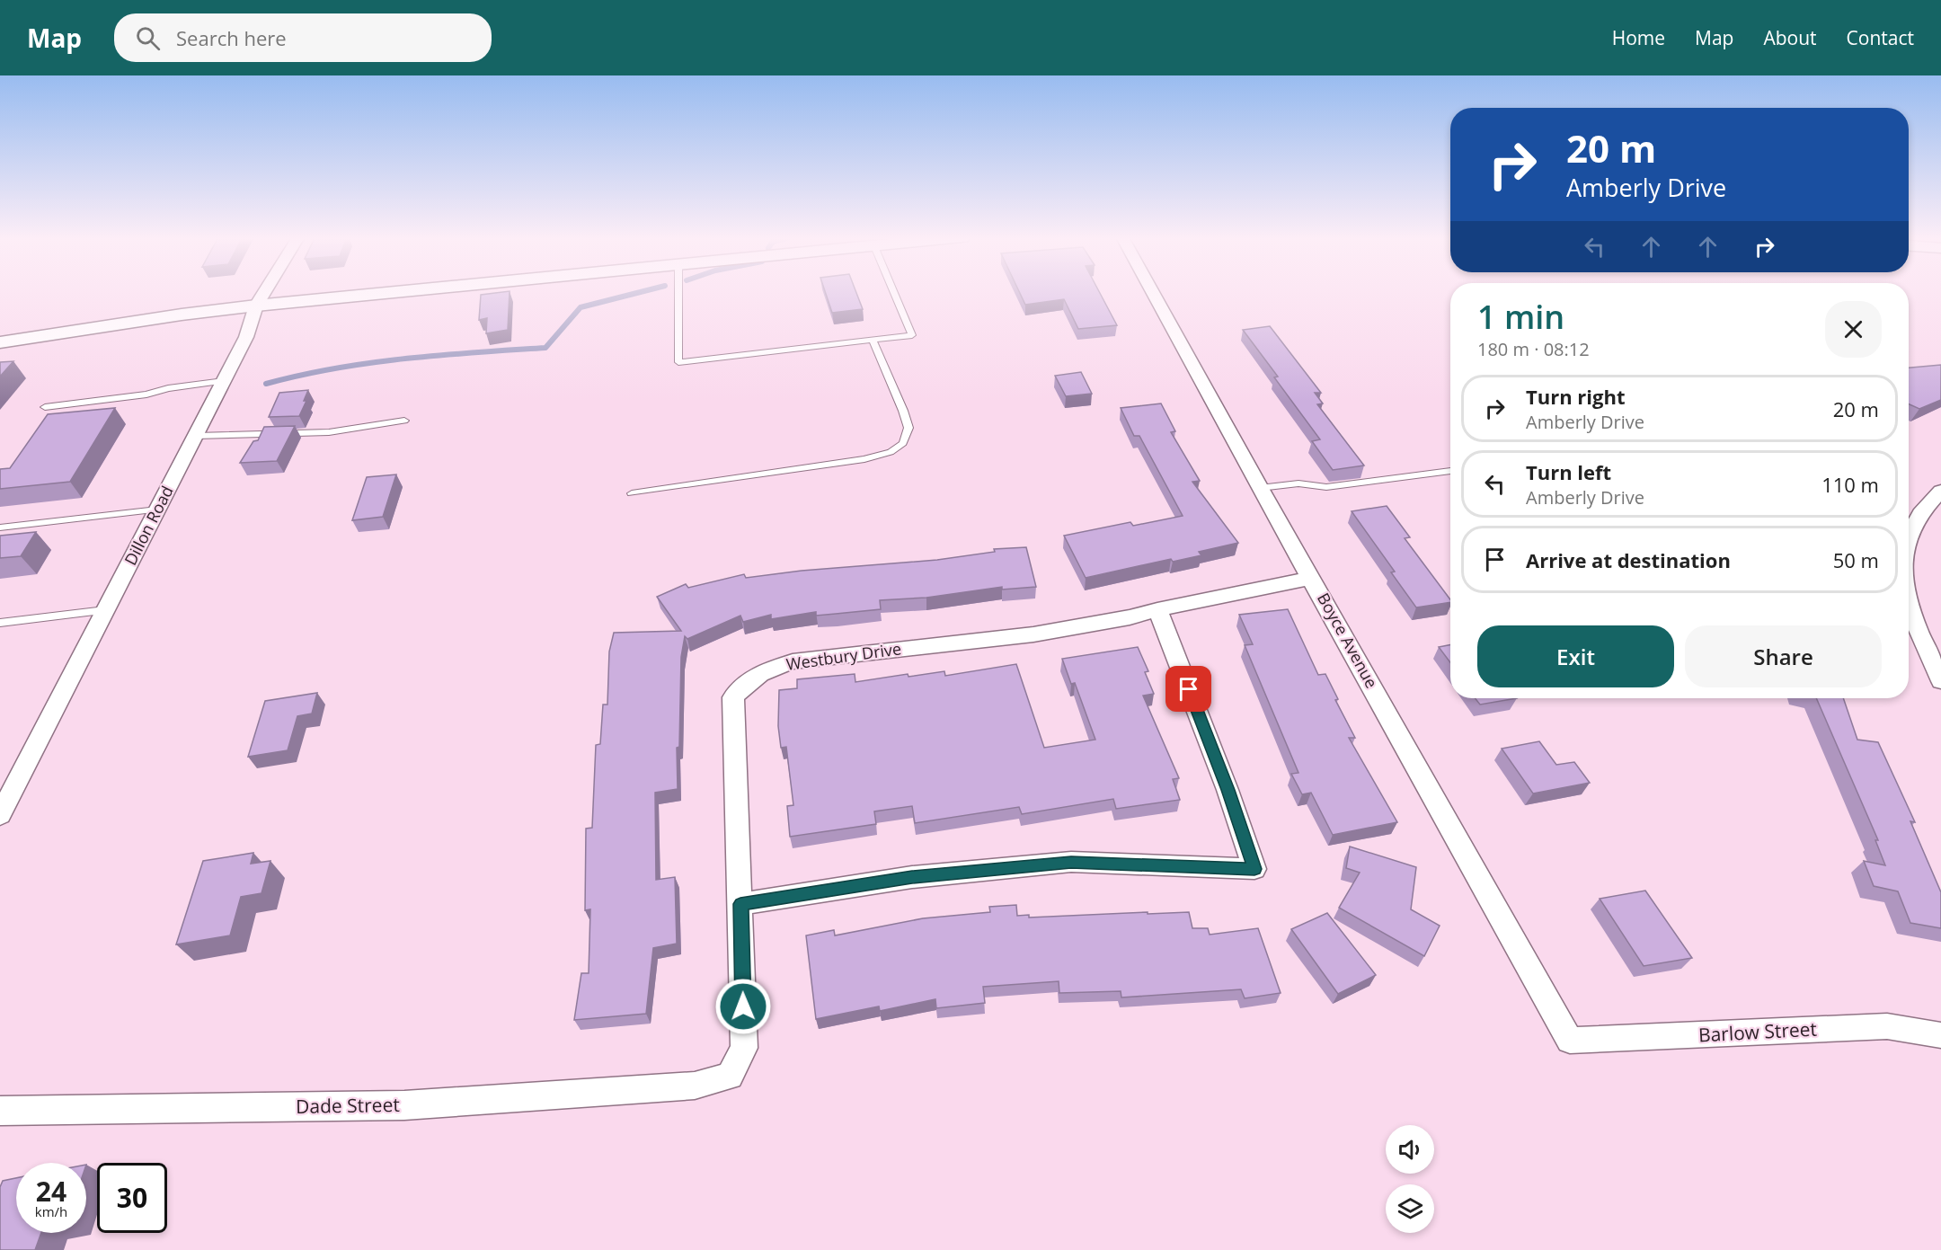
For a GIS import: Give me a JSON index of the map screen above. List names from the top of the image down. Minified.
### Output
{"streets":{"street":["Dillon Road","Boyce Avenue","Westbury Drive","Barlow Street","Dade Street"]},"crossings":[["Boyce Avenue","Westbury Drive"],["Boyce Avenue","Barlow Street"],["Westbury Drive","Dade Street"]],"page":{"header":"Map","search":"Search here","nav":["Home","Map","About","Contact"],"turn":["20 m","Amberly Drive"],"heading":["1 min","180 m · 08:12"],"list":[{"name":"Turn right","note":"Amberly Drive","value":"20 m"},{"name":"Turn left","note":"Amberly Drive","value":"110 m"},{"name":"Arrive at destination","value":"50 m"}],"buttons":["Exit","Share"],"speed":"24 km/h","limit":"30"}}
